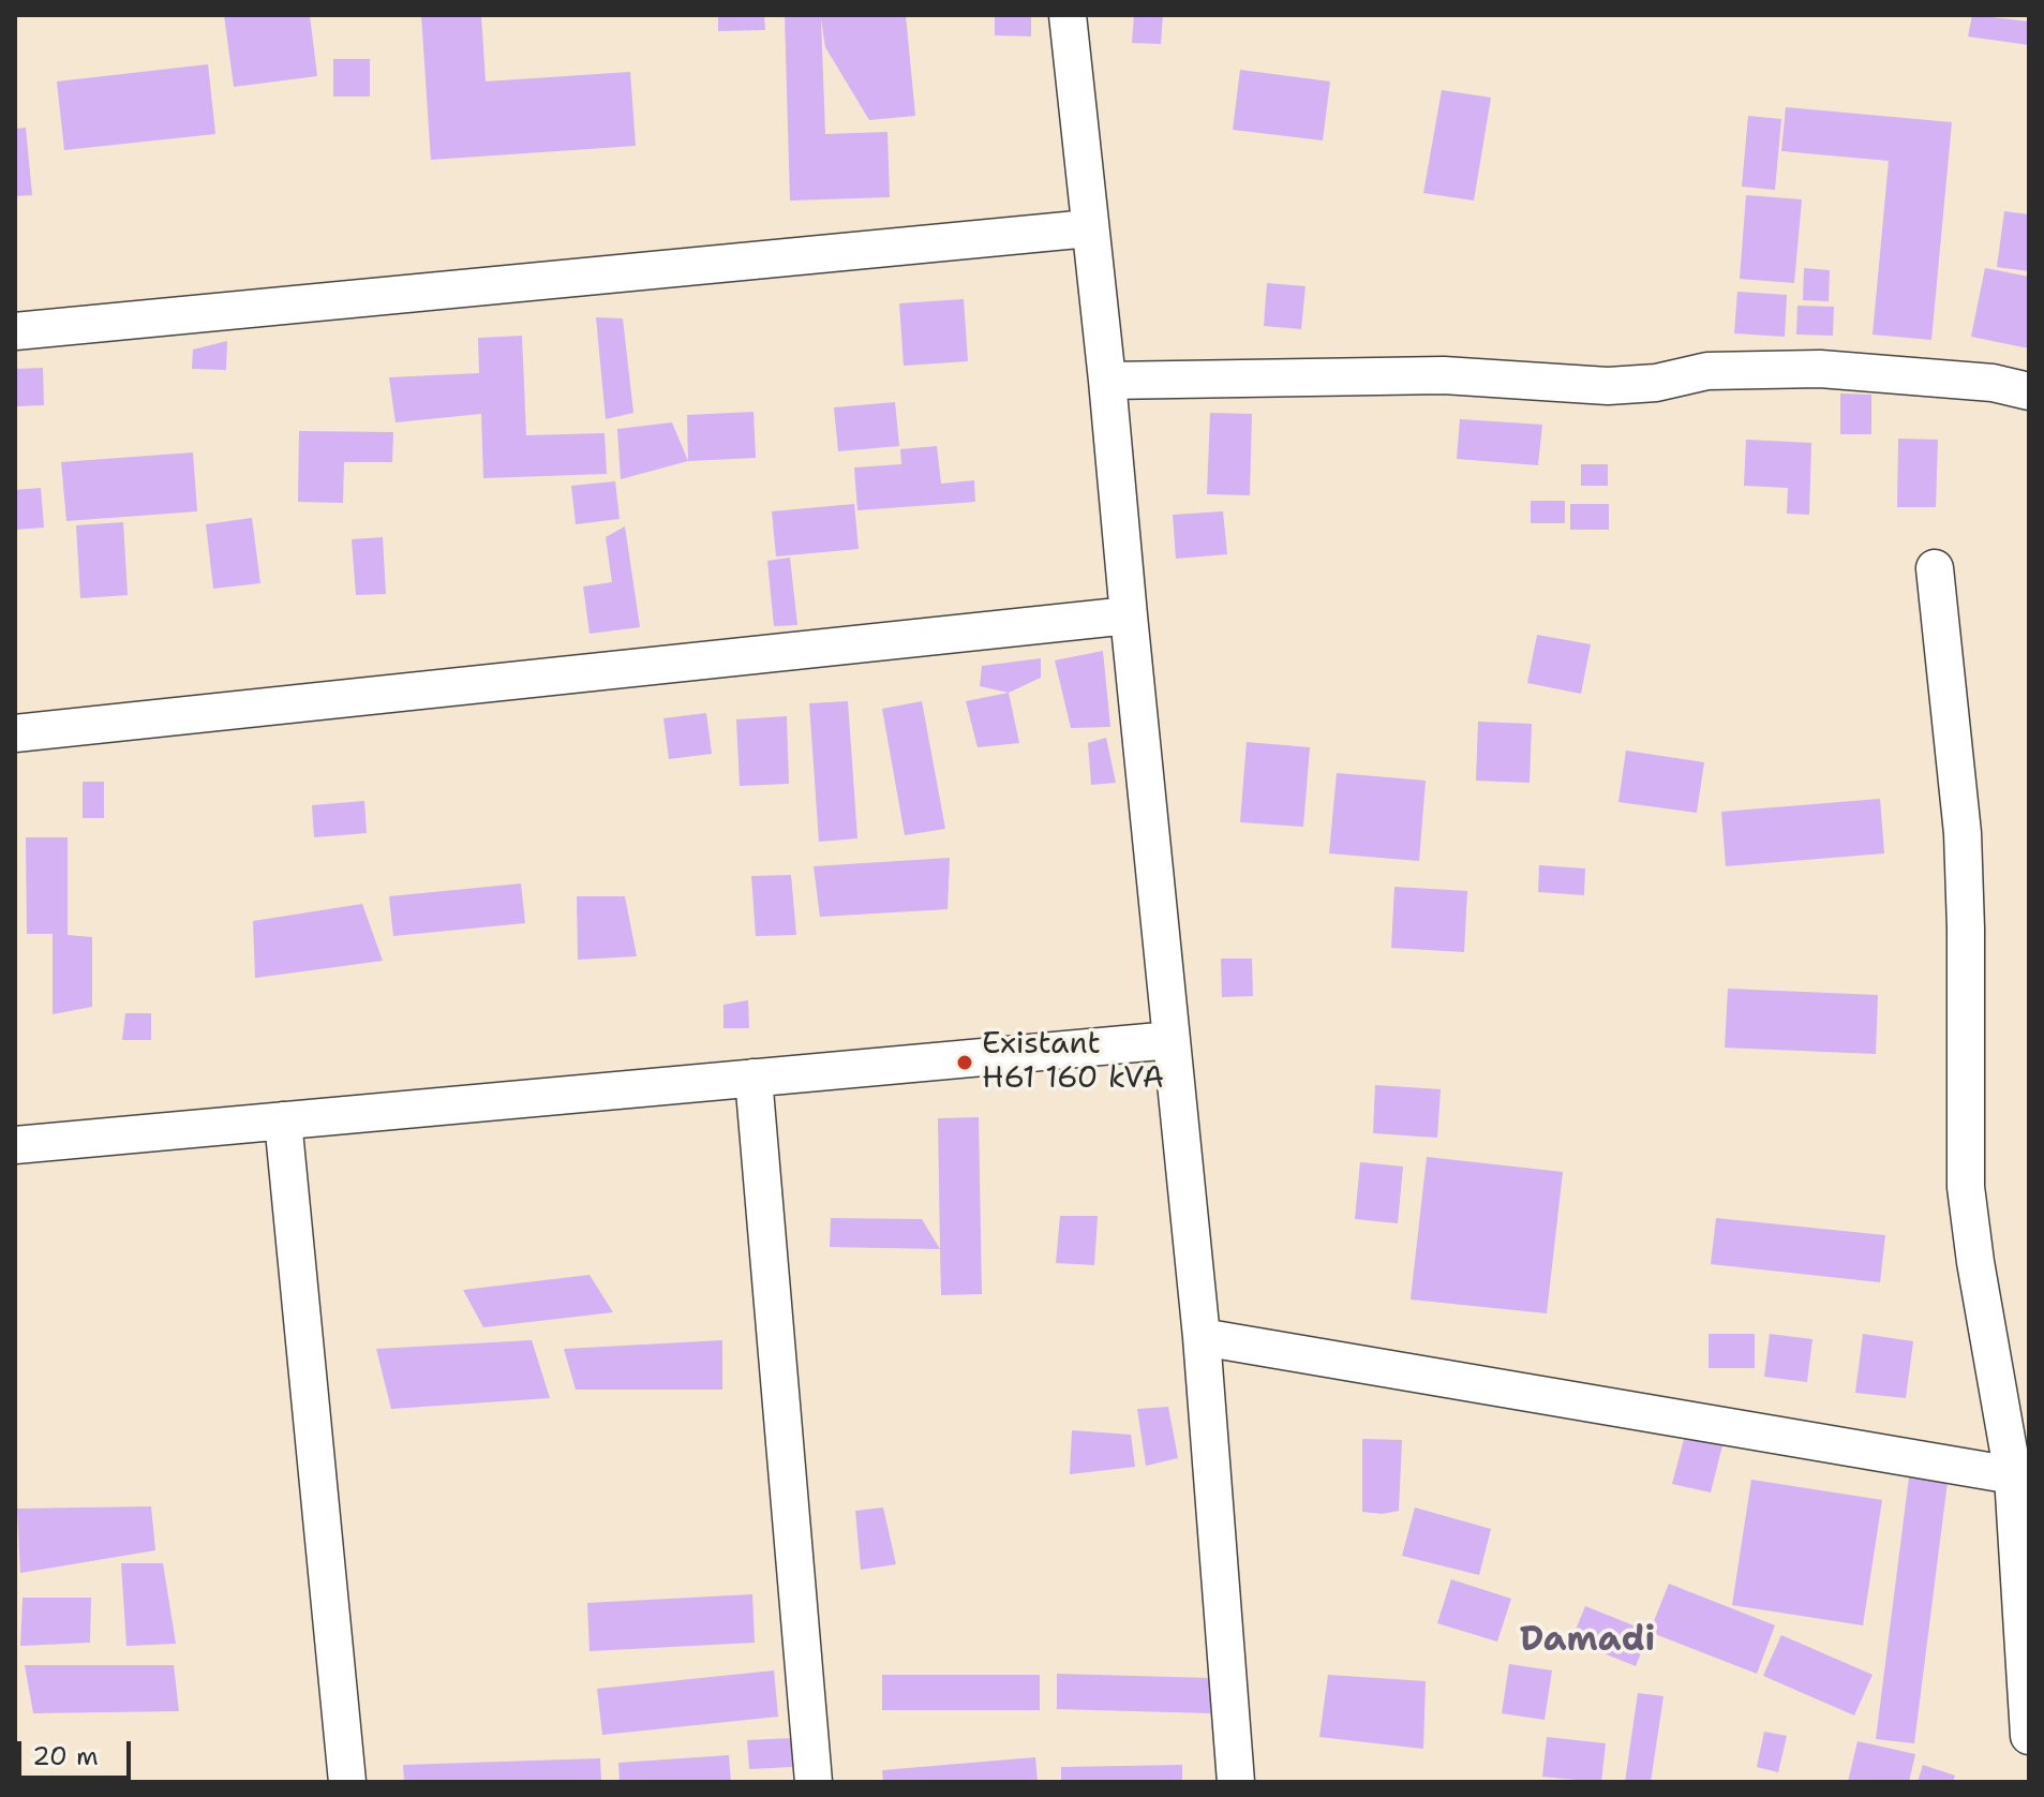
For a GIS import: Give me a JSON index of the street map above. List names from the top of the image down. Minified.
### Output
{"districts":["Damadi"],"places":["Existant H61 160 kVA"],"scale_bar":"20 m"}
